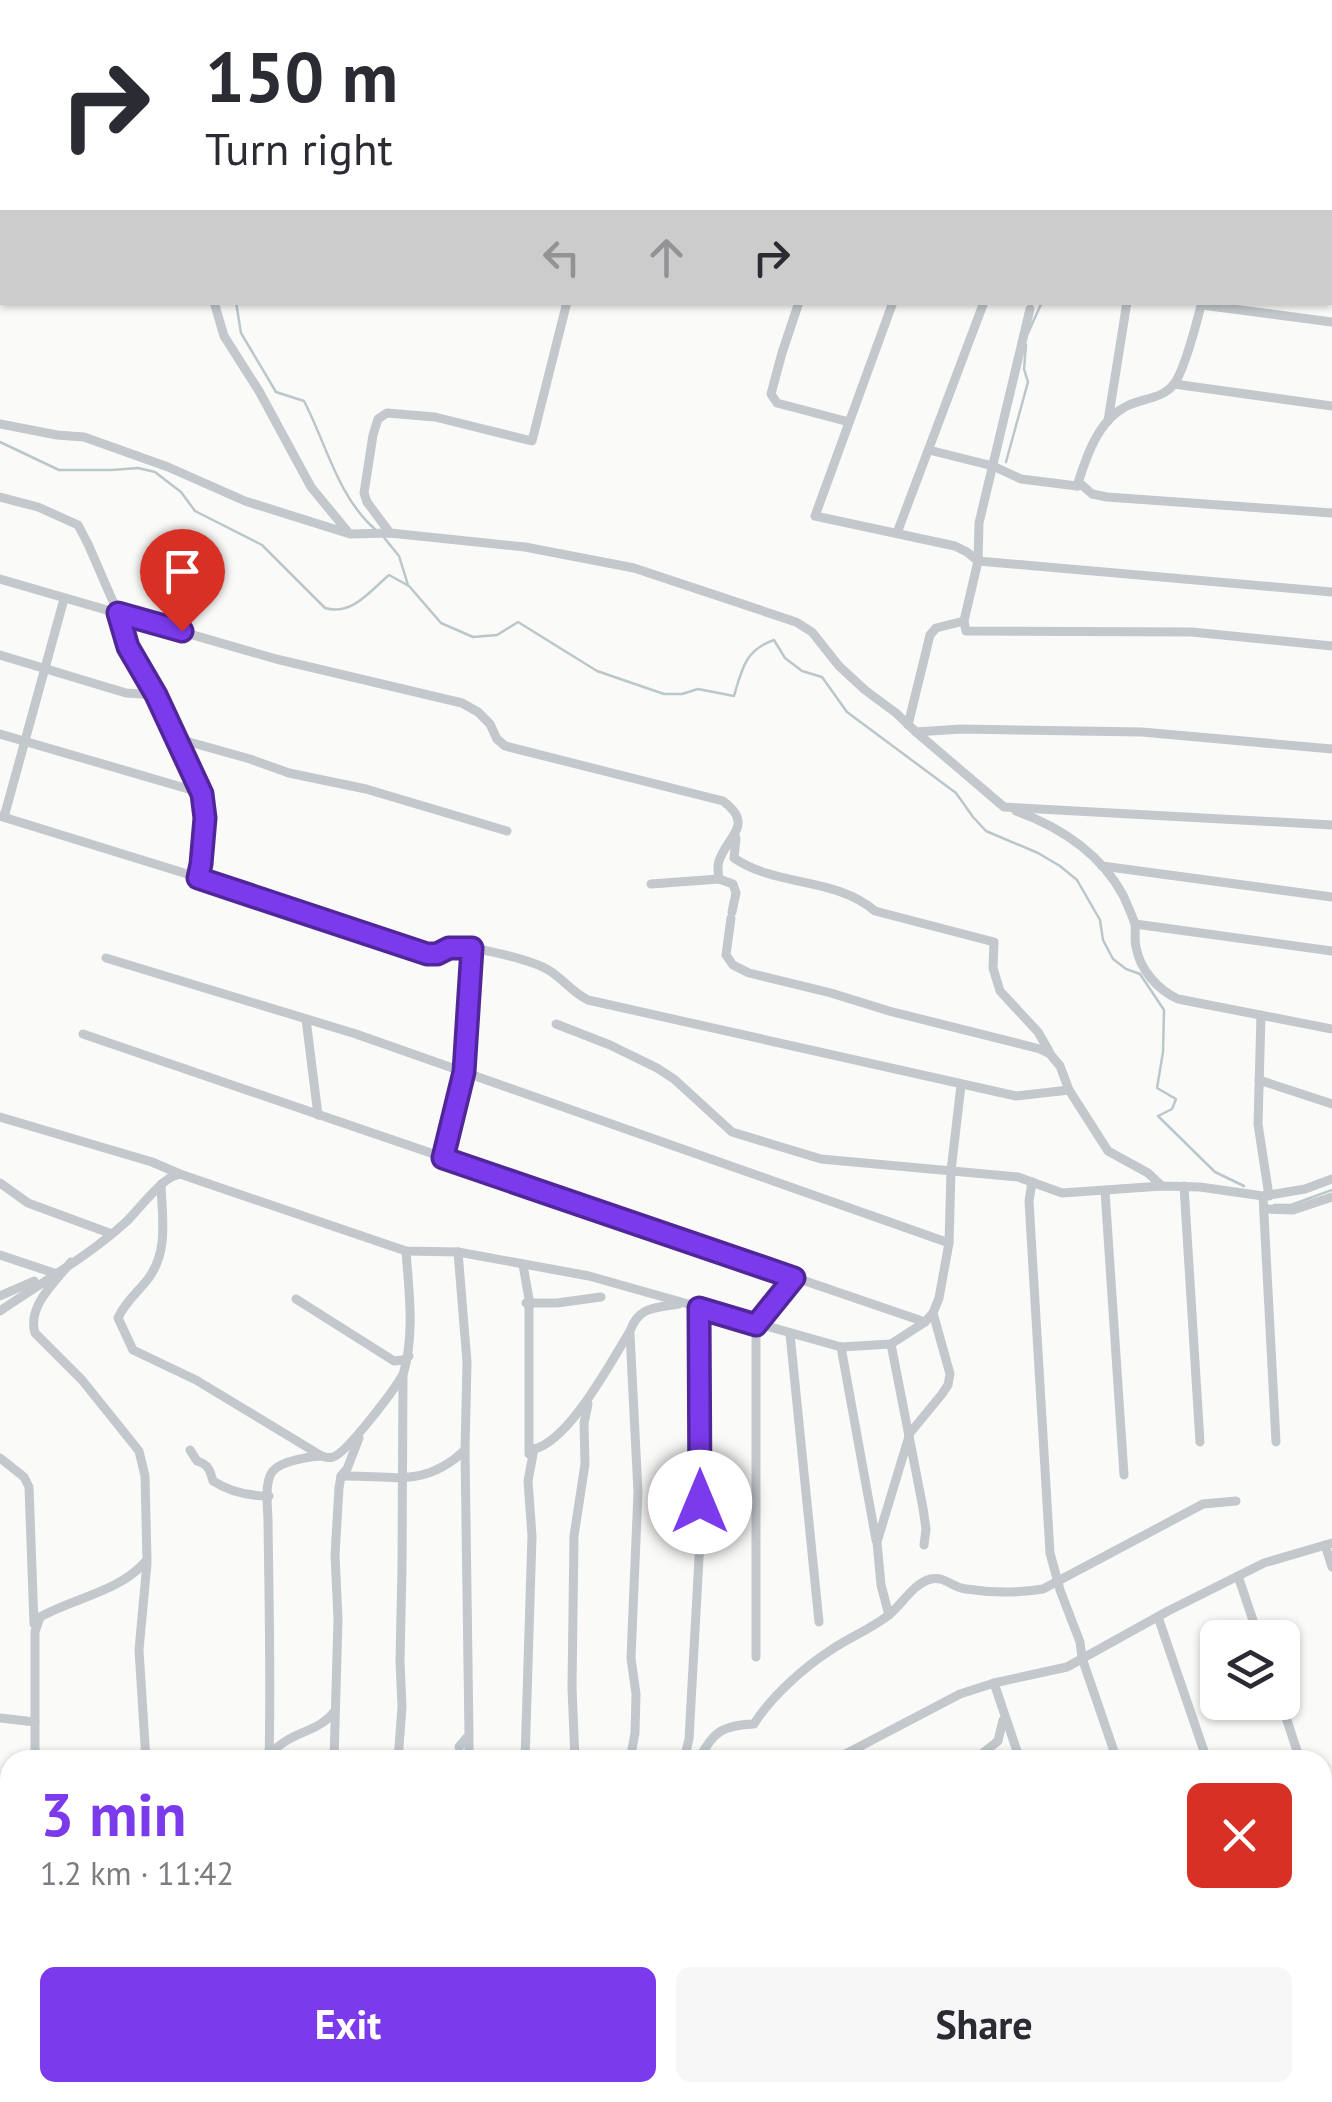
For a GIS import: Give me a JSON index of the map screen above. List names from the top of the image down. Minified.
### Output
{"page":{"turn":["150 m","Turn right"],"heading":["3 min","1.2 km · 11:42"],"buttons":["Exit","Share"]}}
